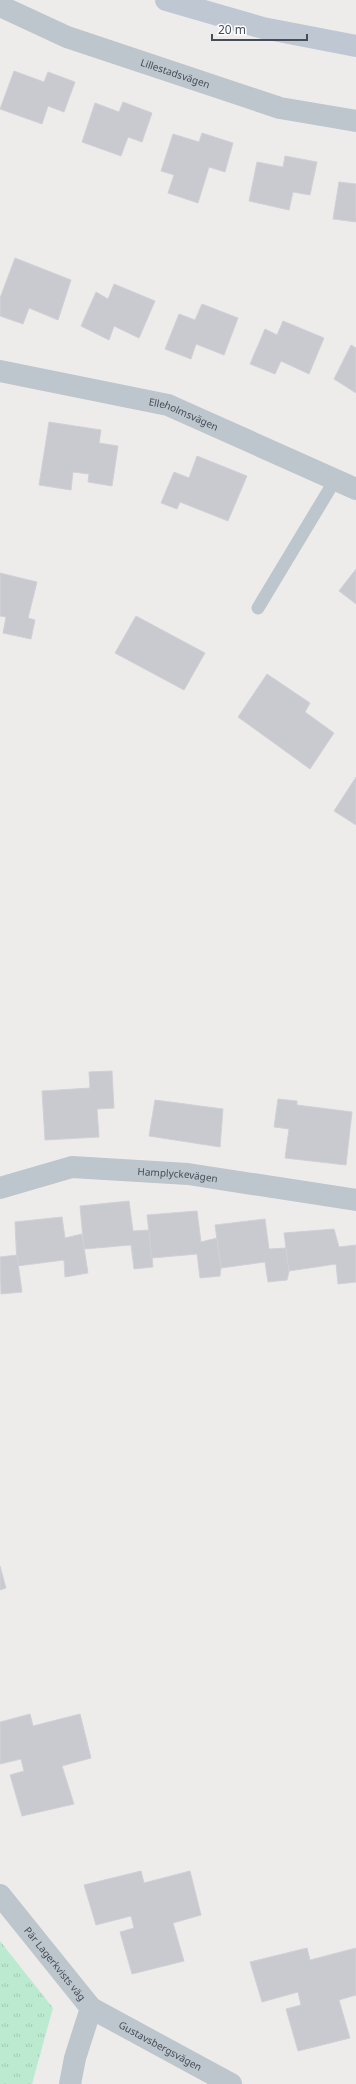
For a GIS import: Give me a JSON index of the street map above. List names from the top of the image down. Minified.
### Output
{"streets":{"street":["Lillestadsvägen","Elleholmsvägen","Hamplyckevägen","Pär Lagerkvists väg","Gustavsbergsvägen"]},"crossings":[["Pär Lagerkvists väg","Gustavsbergsvägen"]],"scale_bar":"20 m"}
